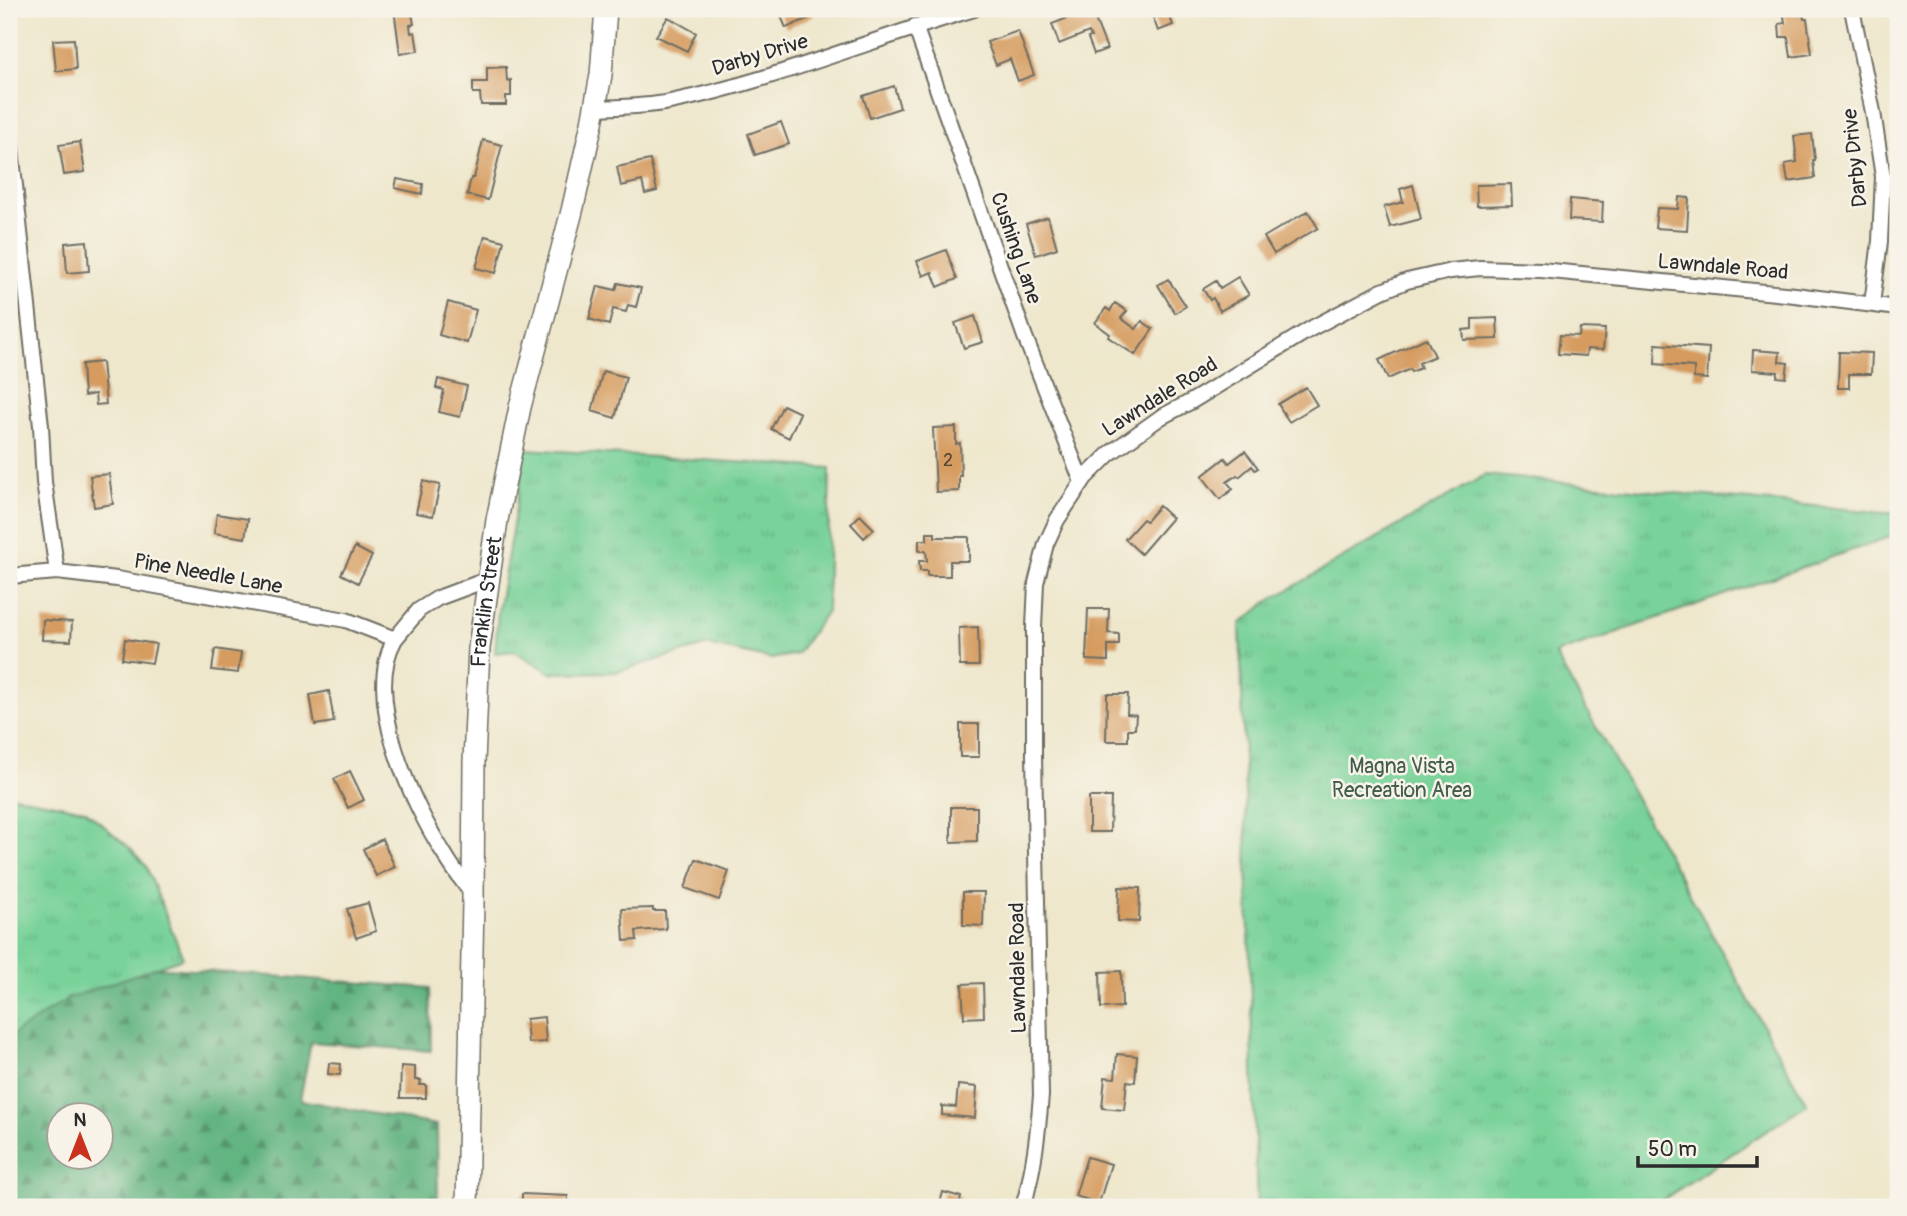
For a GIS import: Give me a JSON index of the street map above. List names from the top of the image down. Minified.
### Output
{"streets":{"street":["Darby Drive","Cushing Lane","Lawndale Road","Pine Needle Lane","Franklin Street"]},"crossings":[["Darby Drive","Cushing Lane"],["Darby Drive","Lawndale Road"],["Darby Drive","Franklin Street"],["Cushing Lane","Lawndale Road"]],"parks":["Magna Vista Recreation Area"],"house_numbers":["2"],"scale_bar":"50 m","north":"top"}
